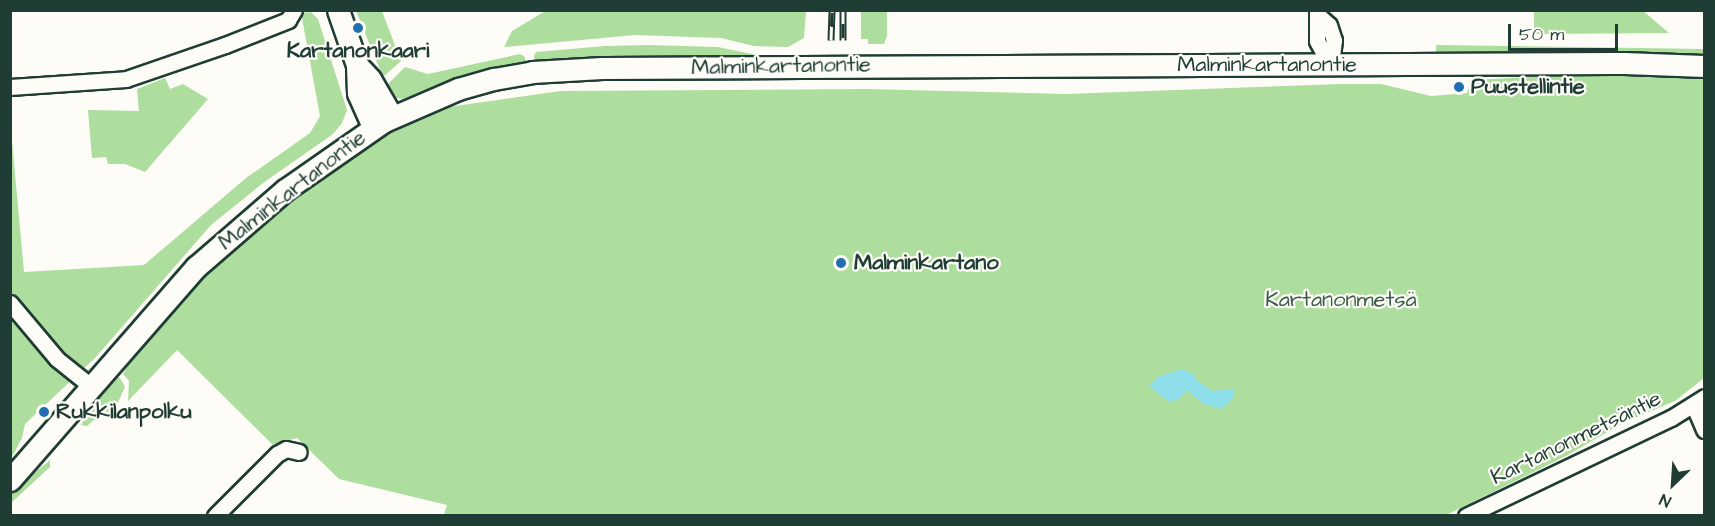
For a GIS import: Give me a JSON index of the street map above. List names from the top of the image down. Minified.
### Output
{"streets":{"main road":["Malminkartanontie"],"street":["Kartanonmetsäntie"]},"parks":["Kartanonmetsä"],"places":["Kartanonkaari","Puustellintie","Malminkartano","Rukkilanpolku"],"scale_bar":"50 m","north":"bottom left"}
